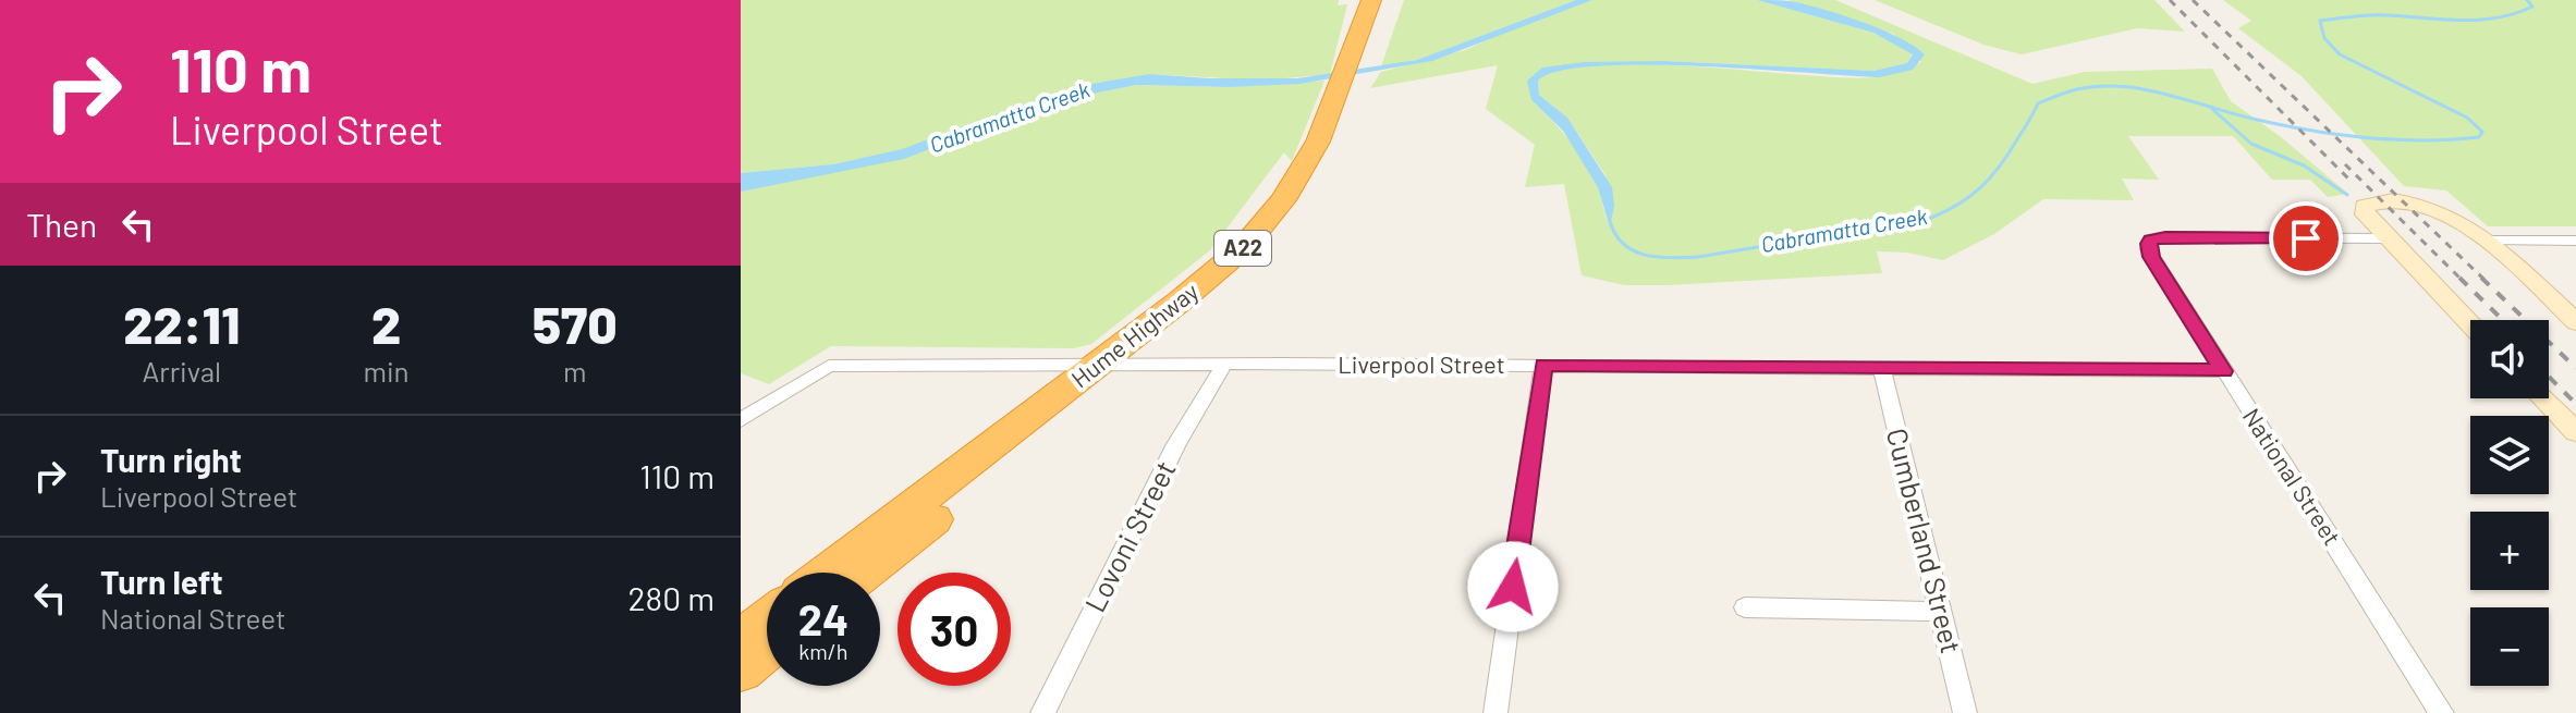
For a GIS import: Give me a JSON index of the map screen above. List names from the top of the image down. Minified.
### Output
{"streets":{"highway":["A22","Hume Highway"],"street":["Liverpool Street","National Street","Lovoni Street","Cumberland Street"]},"crossings":[["Hume Highway","Liverpool Street"],["Liverpool Street","National Street"],["Liverpool Street","Lovoni Street"],["Liverpool Street","Cumberland Street"]],"water":["Cabramatta Creek"],"page":{"turn":["110 m","Liverpool Street"],"then":"Then","eta":["22:11","Arrival","2","min","570","m"],"map_buttons":["+","−"],"list":[{"name":"Turn right","note":"Liverpool Street","value":"110 m"},{"name":"Turn left","note":"National Street","value":"280 m"}],"speed":"24 km/h","limit":"30"}}
